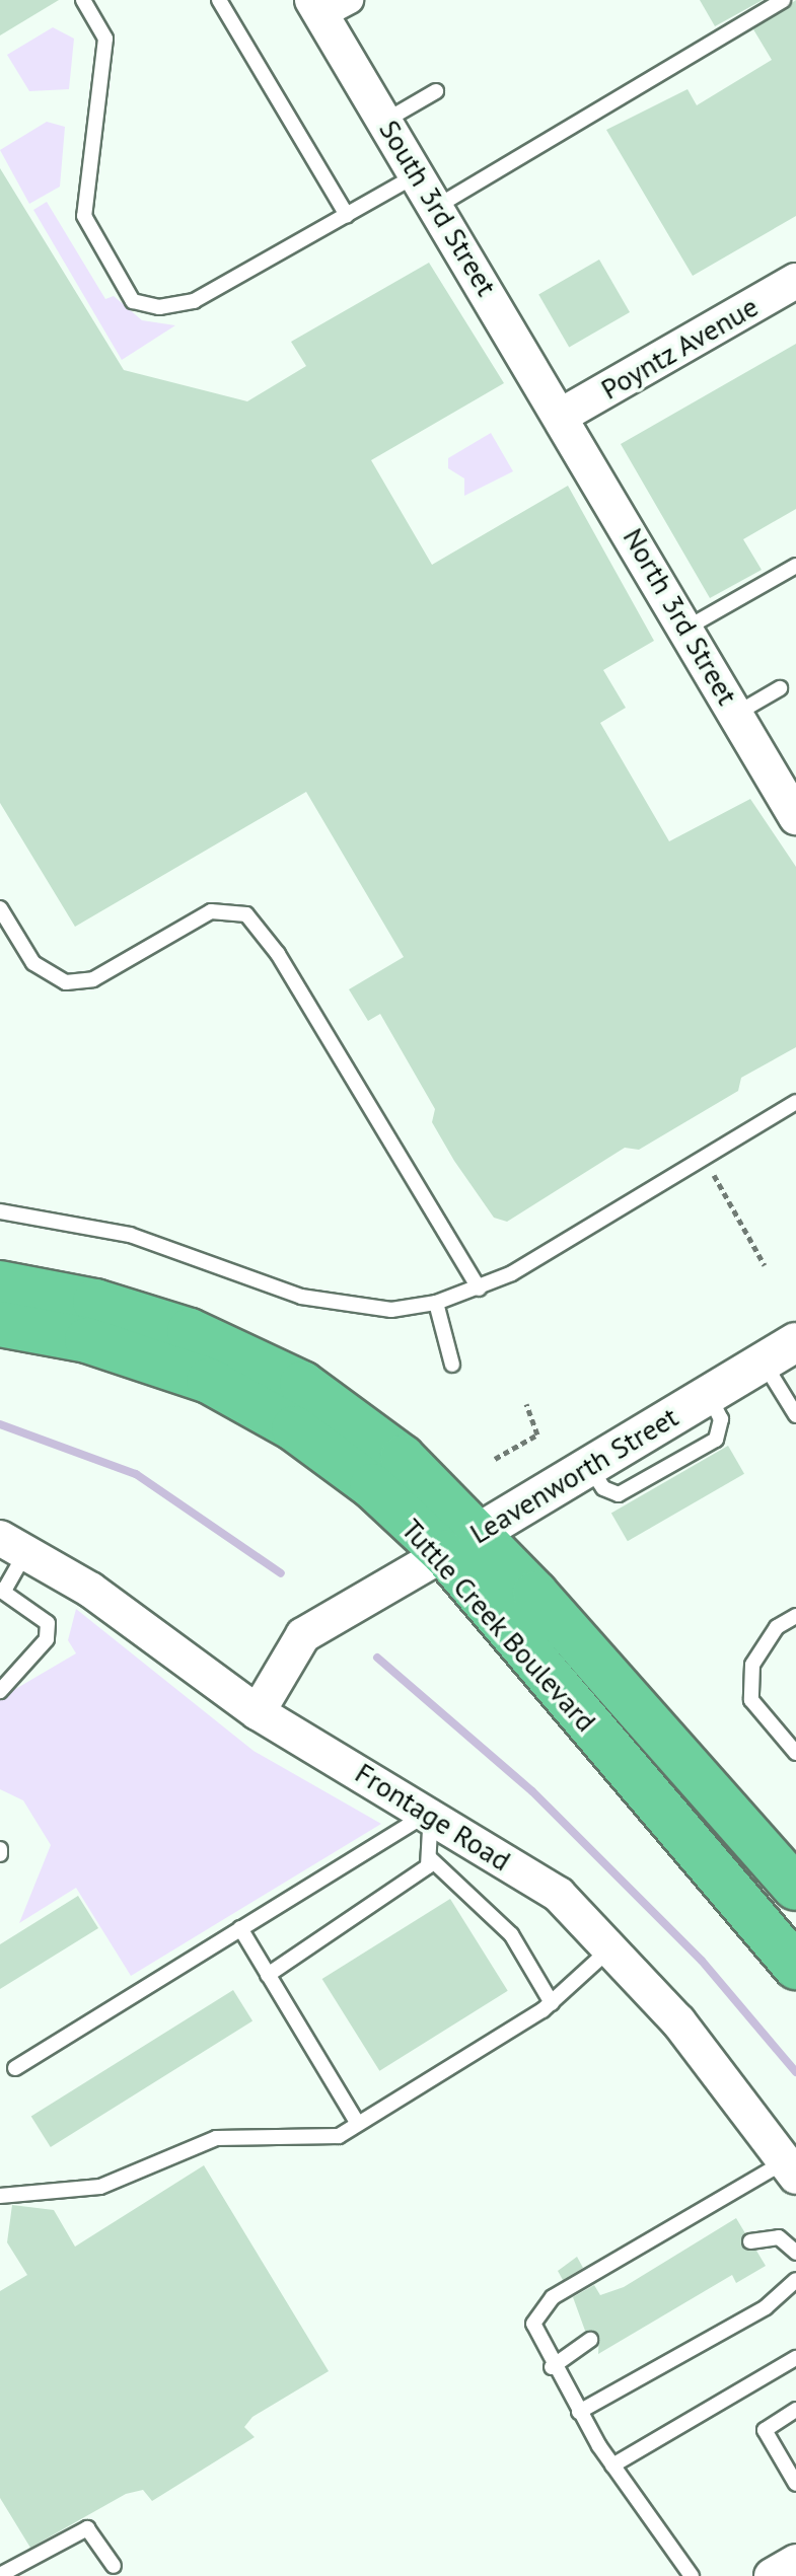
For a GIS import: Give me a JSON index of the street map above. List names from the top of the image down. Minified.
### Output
{"streets":{"highway":["Tuttle Creek Boulevard"],"main road":["Leavenworth Street"],"street":["South 3rd Street","Poyntz Avenue","North 3rd Street","Frontage Road"]},"crossings":[["South 3rd Street","Poyntz Avenue"],["South 3rd Street","North 3rd Street"],["Poyntz Avenue","North 3rd Street"],["Leavenworth Street","Tuttle Creek Boulevard"],["Leavenworth Street","Frontage Road"]]}
